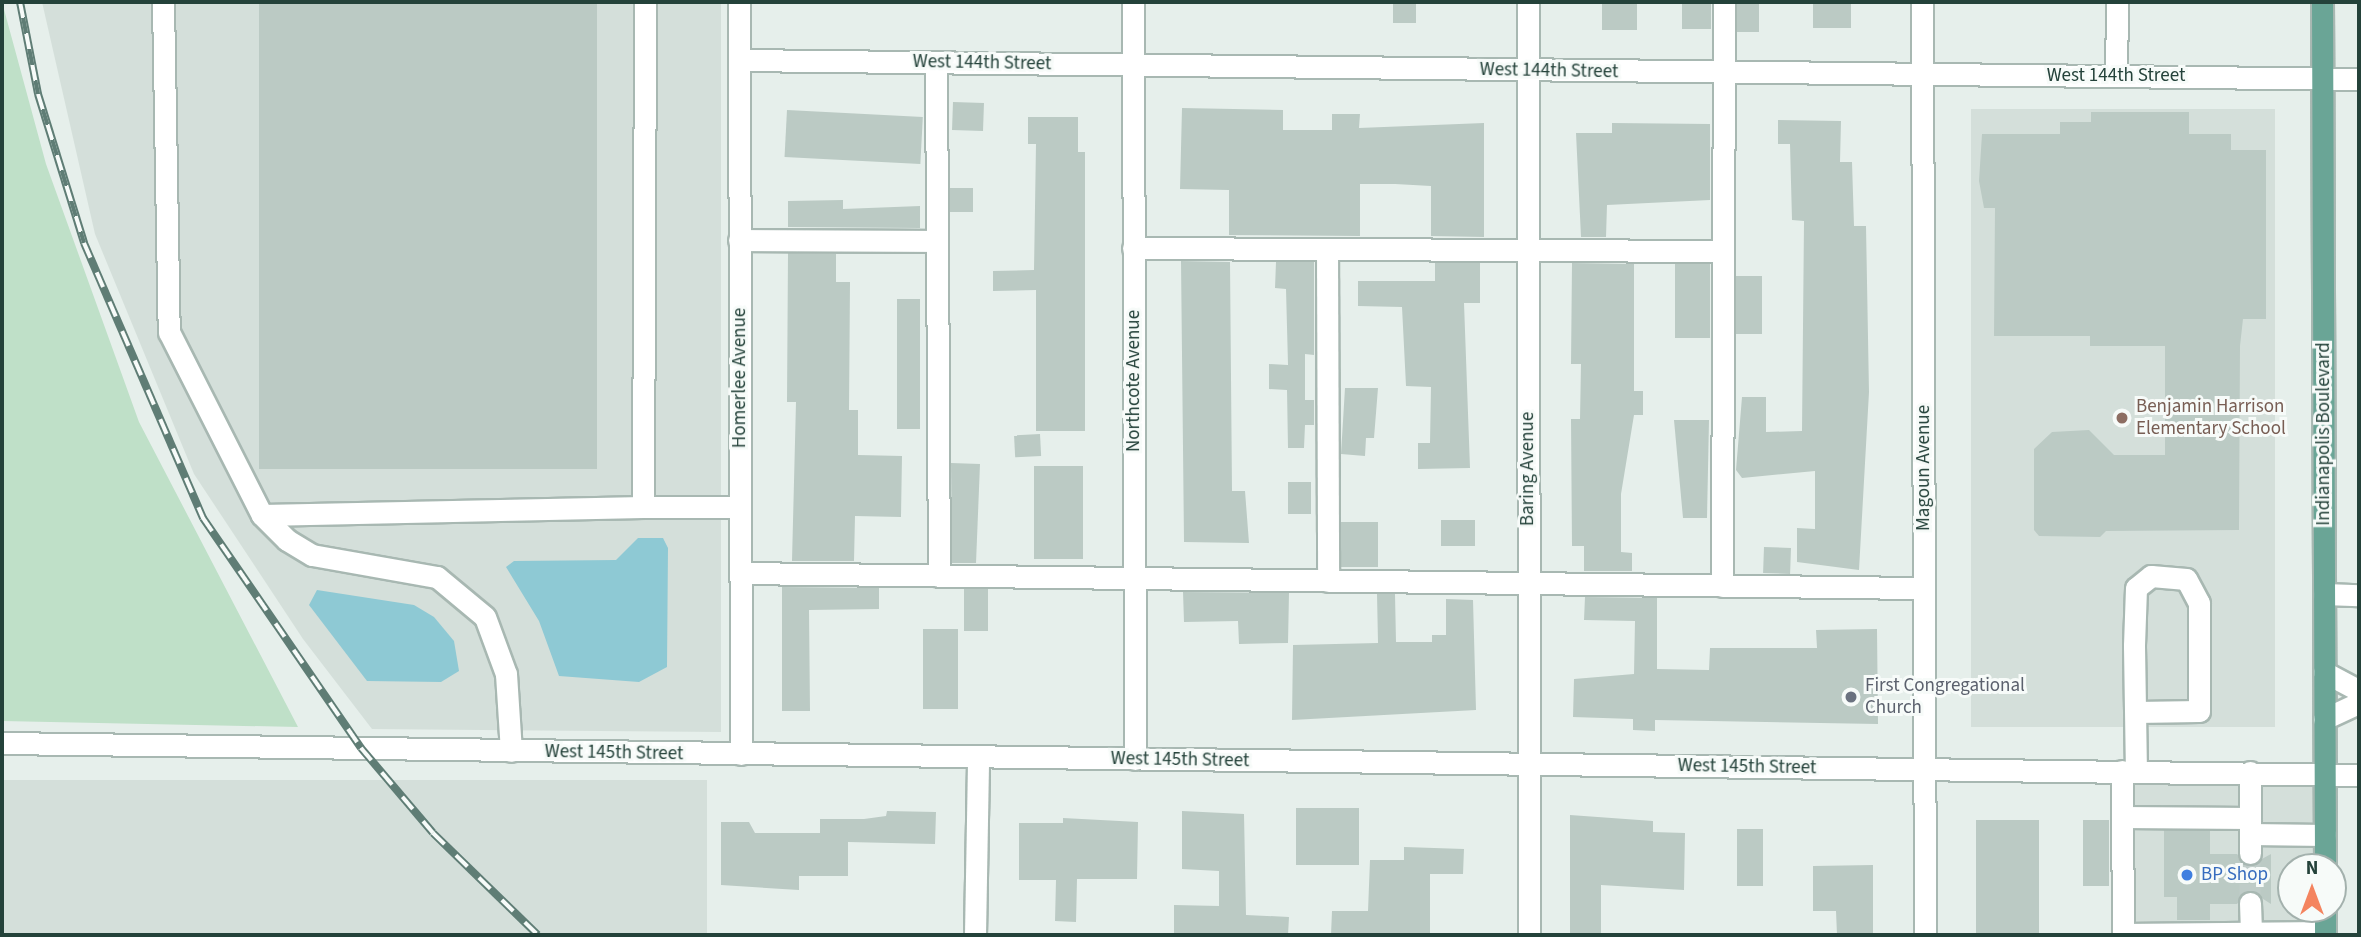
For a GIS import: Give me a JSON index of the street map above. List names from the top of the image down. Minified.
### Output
{"streets":{"main road":["Indianapolis Boulevard"],"street":["West 144th Street","Homerlee Avenue","Northcote Avenue","Magoun Avenue","Baring Avenue","West 145th Street"]},"crossings":[["West 144th Street","Homerlee Avenue"],["West 144th Street","Northcote Avenue"],["West 144th Street","Indianapolis Boulevard"],["West 144th Street","Magoun Avenue"],["West 144th Street","Baring Avenue"],["Homerlee Avenue","West 145th Street"],["Northcote Avenue","West 145th Street"],["Indianapolis Boulevard","West 145th Street"],["Magoun Avenue","West 145th Street"],["Baring Avenue","West 145th Street"]],"places":["Benjamin Harrison Elementary School","First Congregational Church","BP Shop"],"north":"top"}
